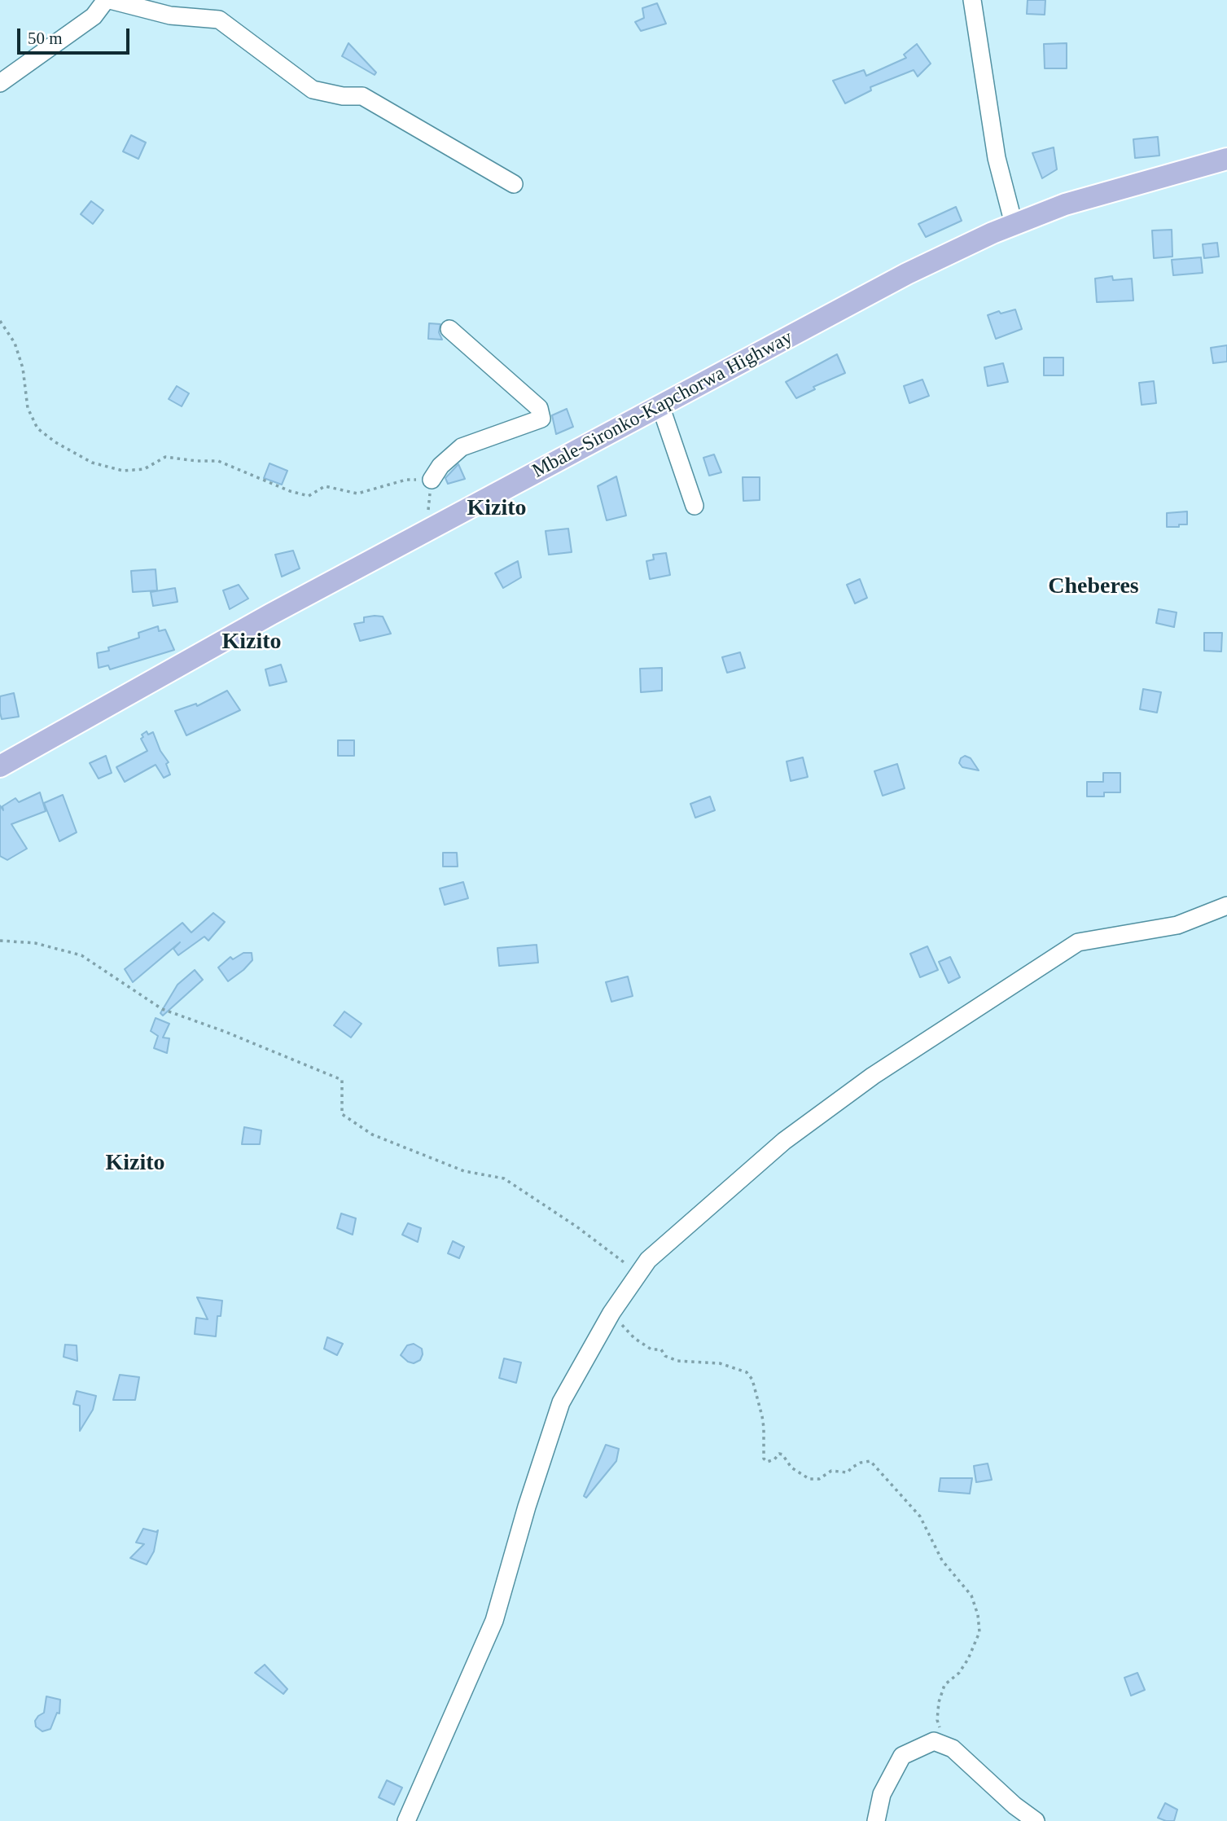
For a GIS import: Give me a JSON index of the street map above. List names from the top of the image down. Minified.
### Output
{"streets":{"main road":["Mbale-Sironko-Kapchorwa Highway"]},"districts":["Kizito","Cheberes","Kizito","Kizito"],"scale_bar":"50 m"}
